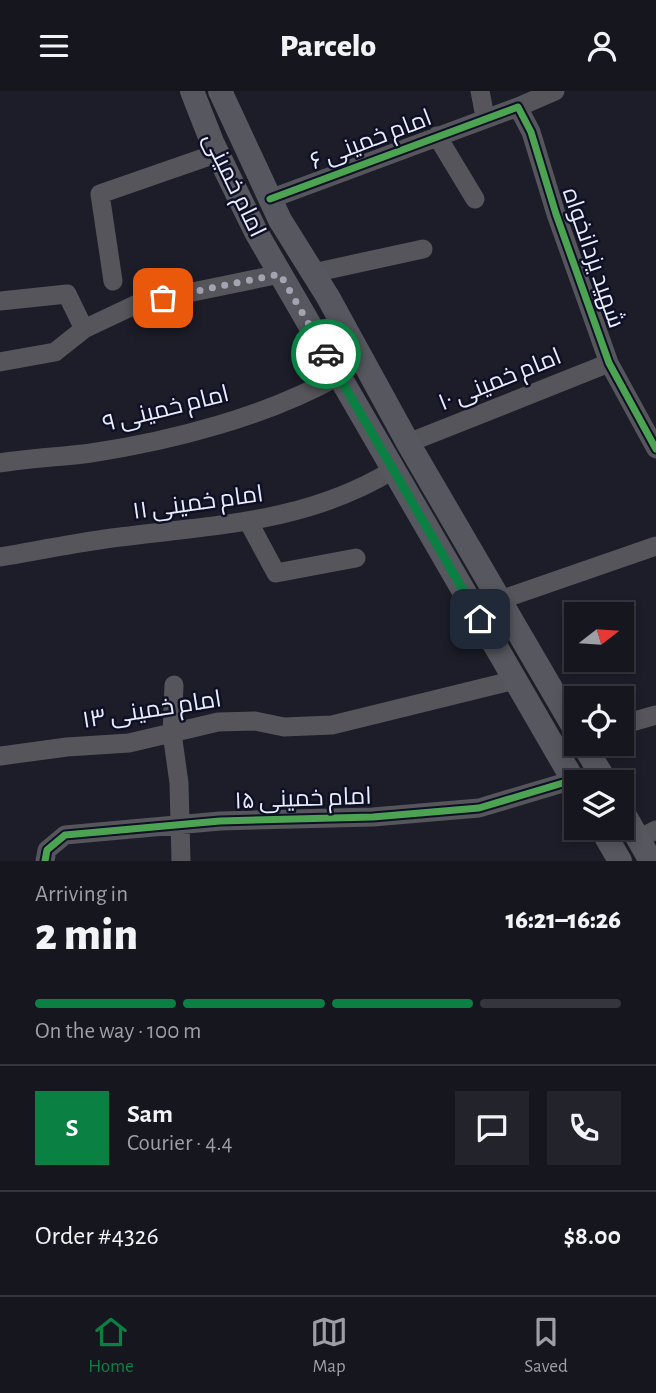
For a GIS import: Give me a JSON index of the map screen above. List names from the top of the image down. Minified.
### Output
{"streets":{"main road":["امام خمینی"],"street":["امام خمینی ۶","شهید یزدانخواه","امام خمینی ۱۰","امام خمینی ۹","امام خمینی ۱۱","امام خمینی ۱۳","امام خمینی ۱۵"]},"crossings":[["امام خمینی ۶","امام خمینی"],["امام خمینی","امام خمینی ۱۰"],["امام خمینی","امام خمینی ۹"],["امام خمینی","امام خمینی ۱۱"],["امام خمینی","امام خمینی ۱۳"],["شهید یزدانخواه","امام خمینی ۱۰"]],"north":"right","page":{"header":"Parcelo","heading":["2 min","Arriving in","16:21–16:26"],"panel":["Sam","Courier · 4.4","Order #4326","$8.00"],"bar":"On the way · 100 m","round":"S","tabs":["Home","Map","Saved"]}}
